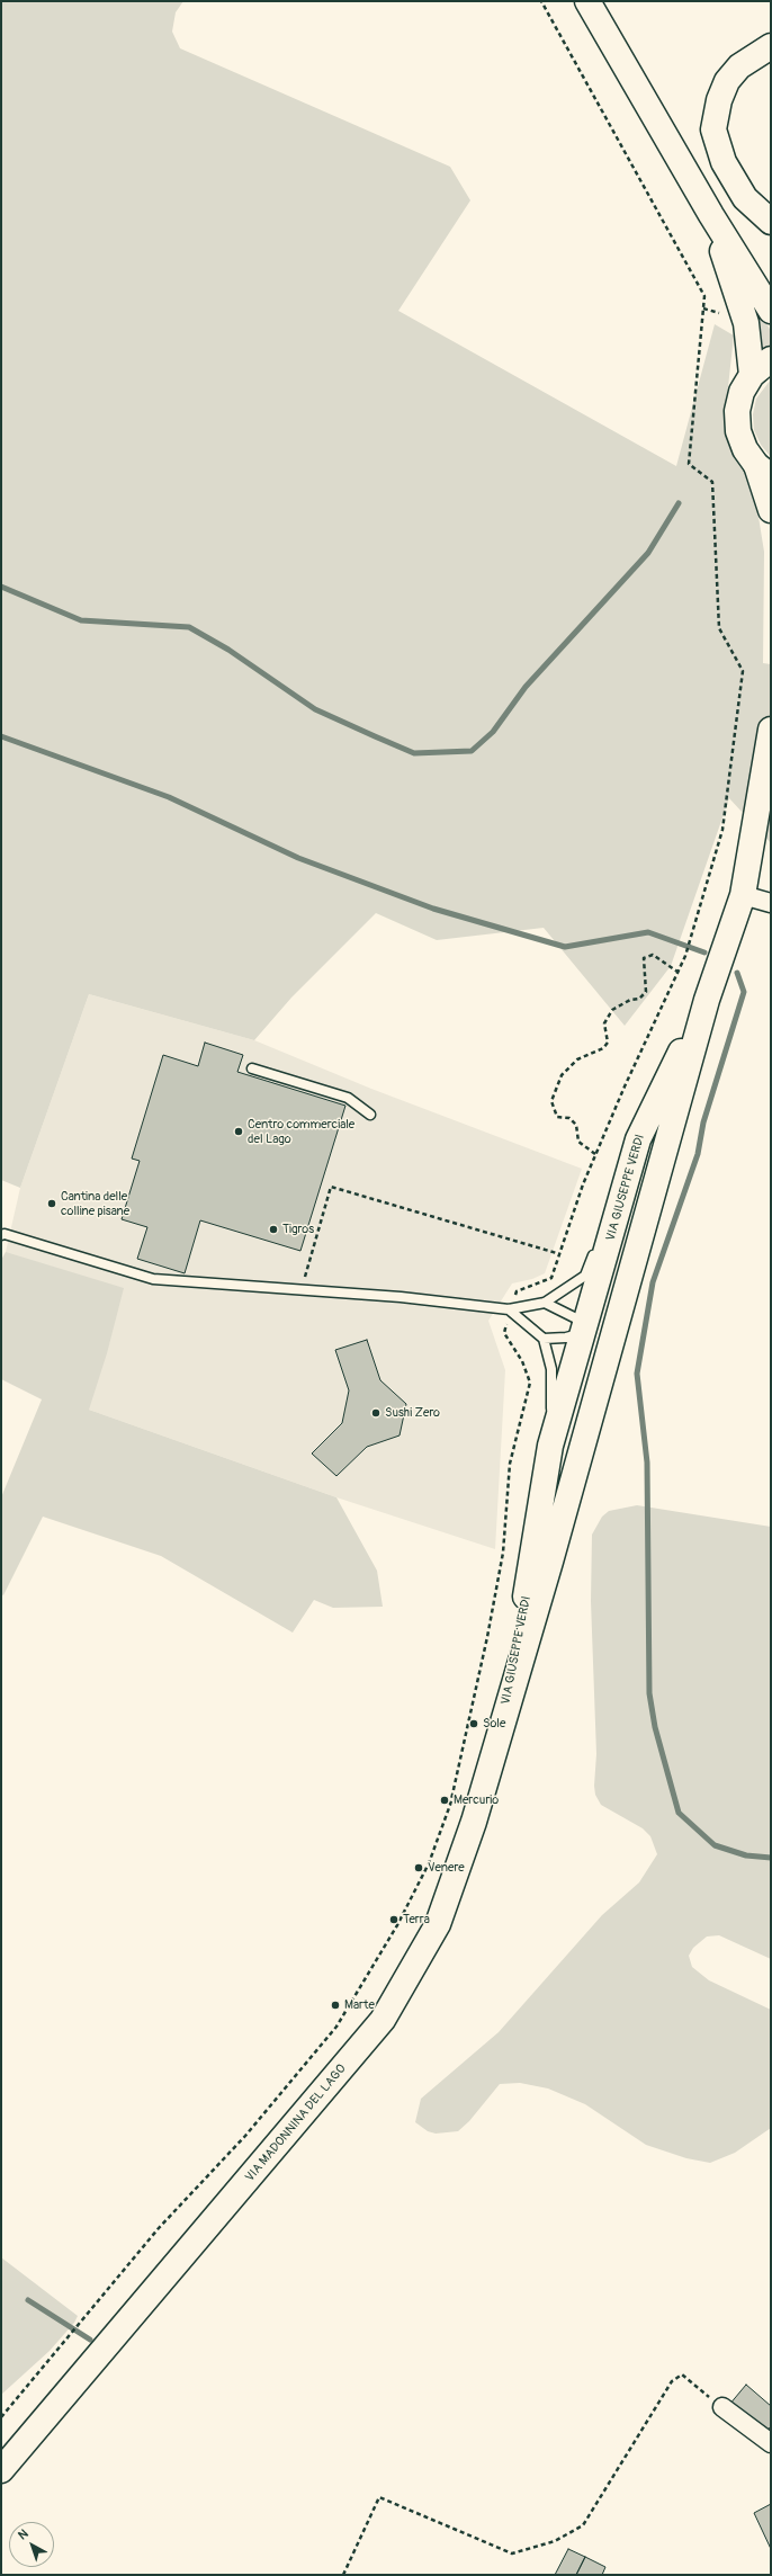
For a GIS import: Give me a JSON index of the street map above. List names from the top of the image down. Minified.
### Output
{"streets":{"main road":["VIA GIUSEPPE VERDI","VIA MADONNINA DEL LAGO"]},"crossings":[["VIA GIUSEPPE VERDI","VIA MADONNINA DEL LAGO"]],"places":["Centro commerciale del Lago","Cantina delle colline pisane","Tigros","Sushi Zero","Sole","Mercurio","Venere","Terra","Marte"],"north":"top left"}
